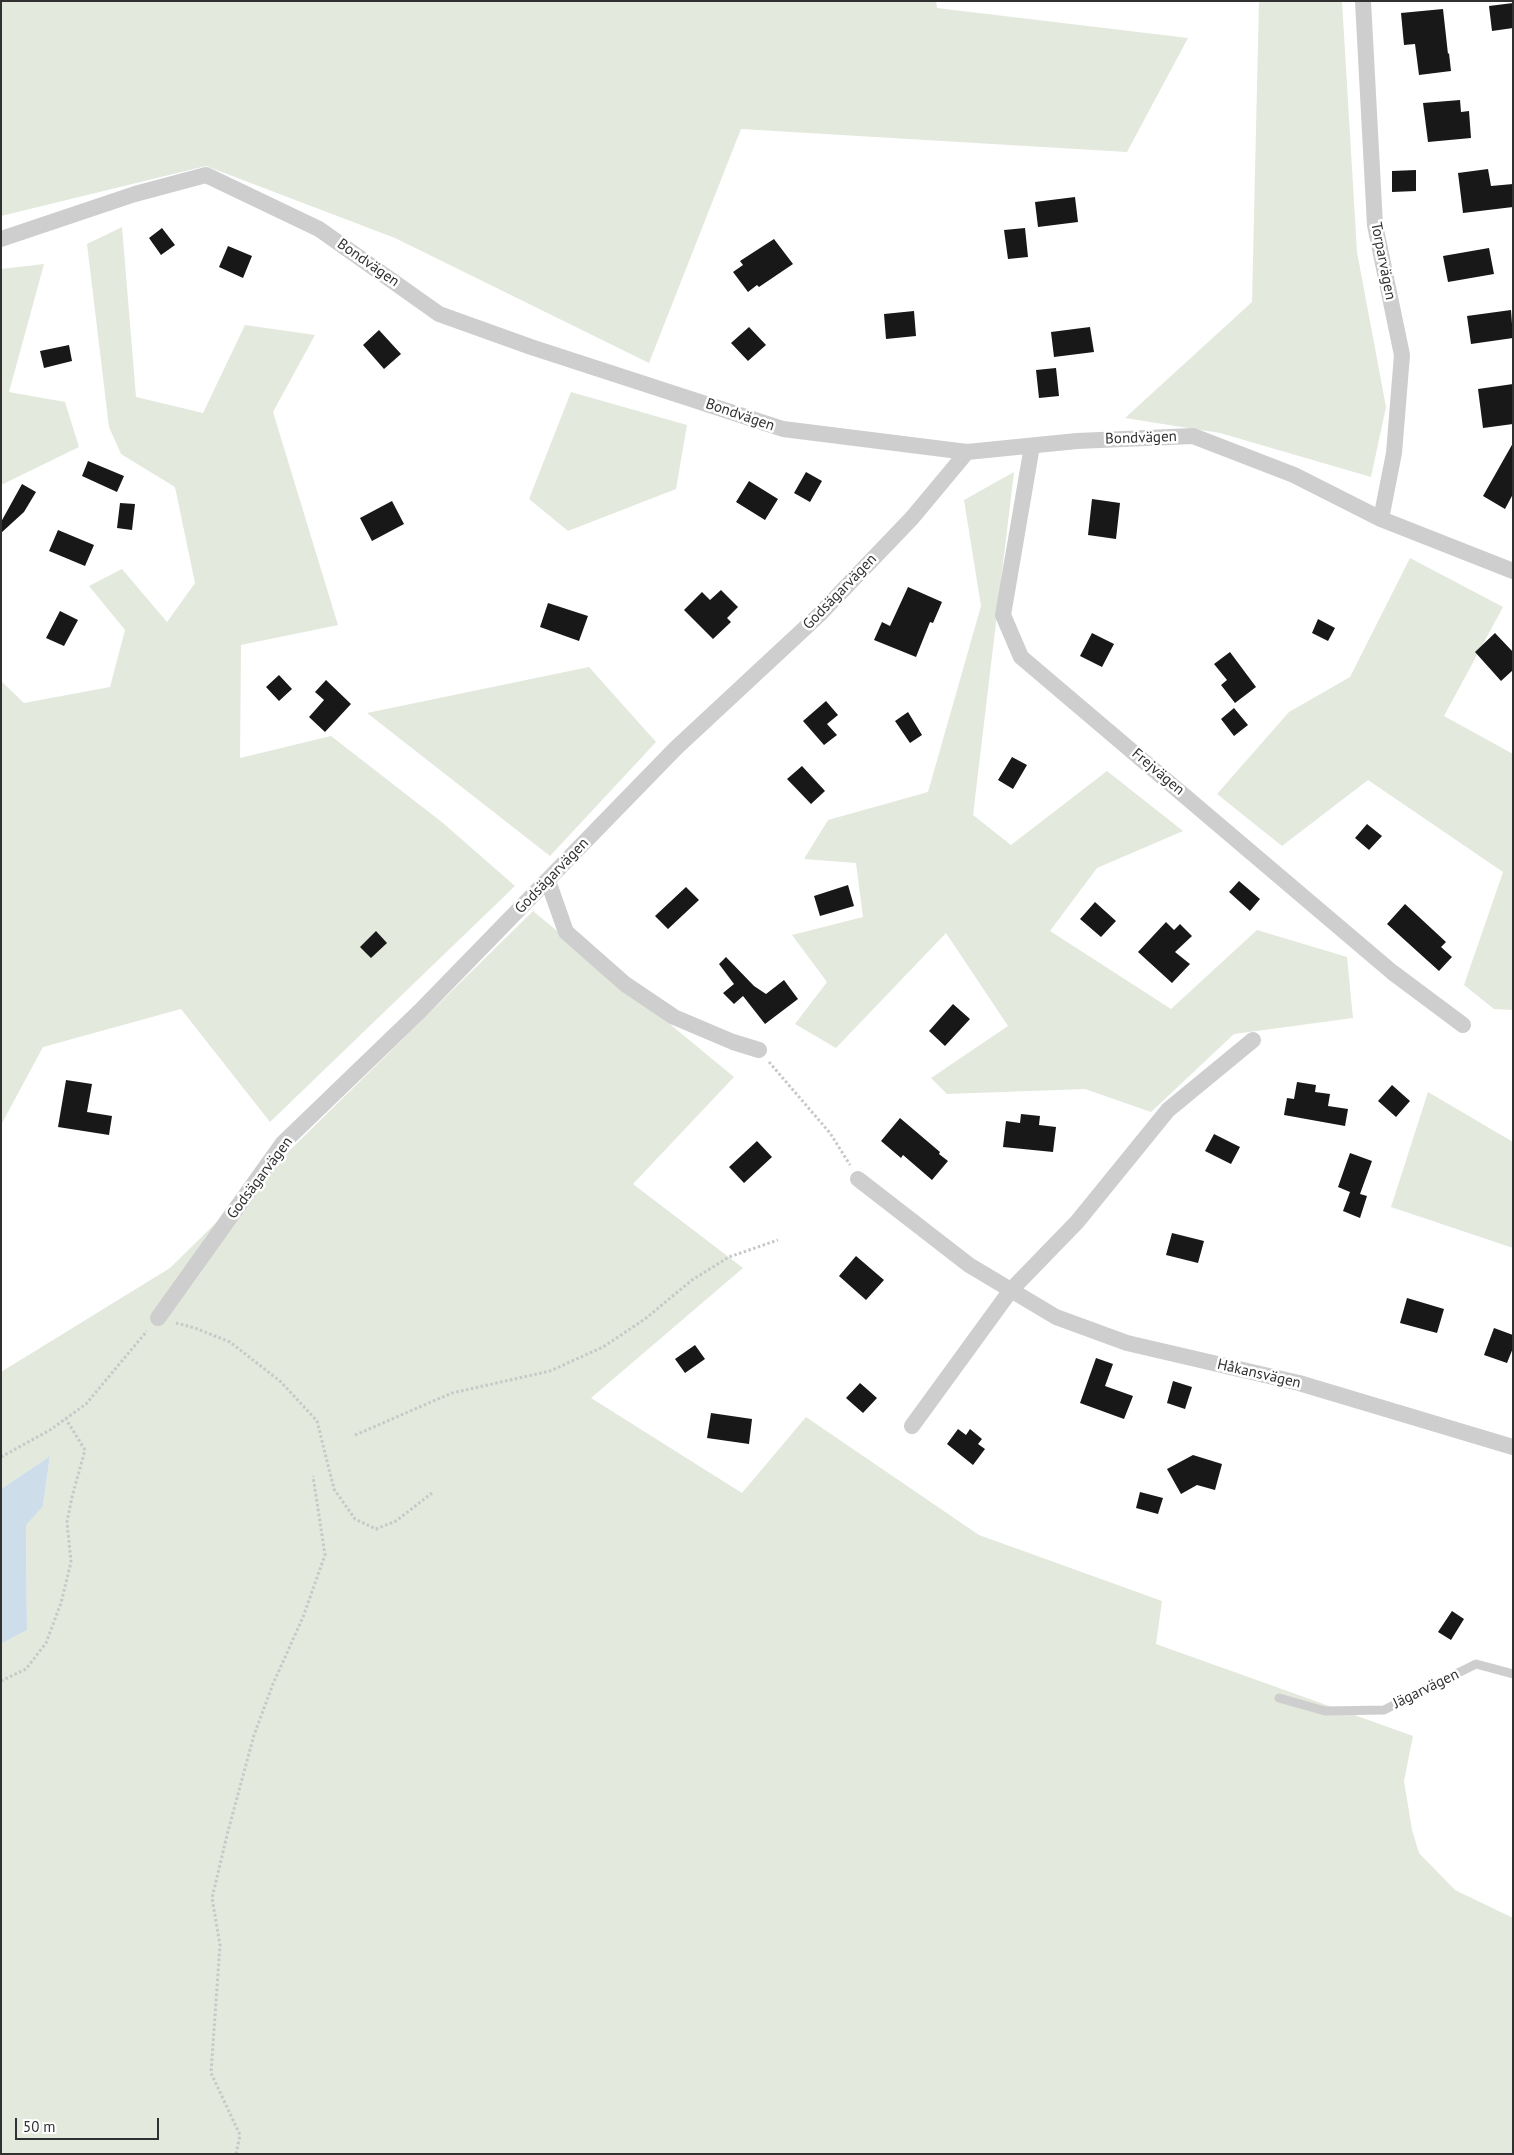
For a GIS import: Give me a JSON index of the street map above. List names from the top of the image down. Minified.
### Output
{"streets":{"street":["Torparvägen","Bondvägen","Godsägarvägen","Frejvägen","Håkansvägen"],"lane":["Jägarvägen"]},"crossings":[["Torparvägen","Bondvägen"],["Bondvägen","Godsägarvägen"],["Bondvägen","Frejvägen"]],"scale_bar":"50 m"}
